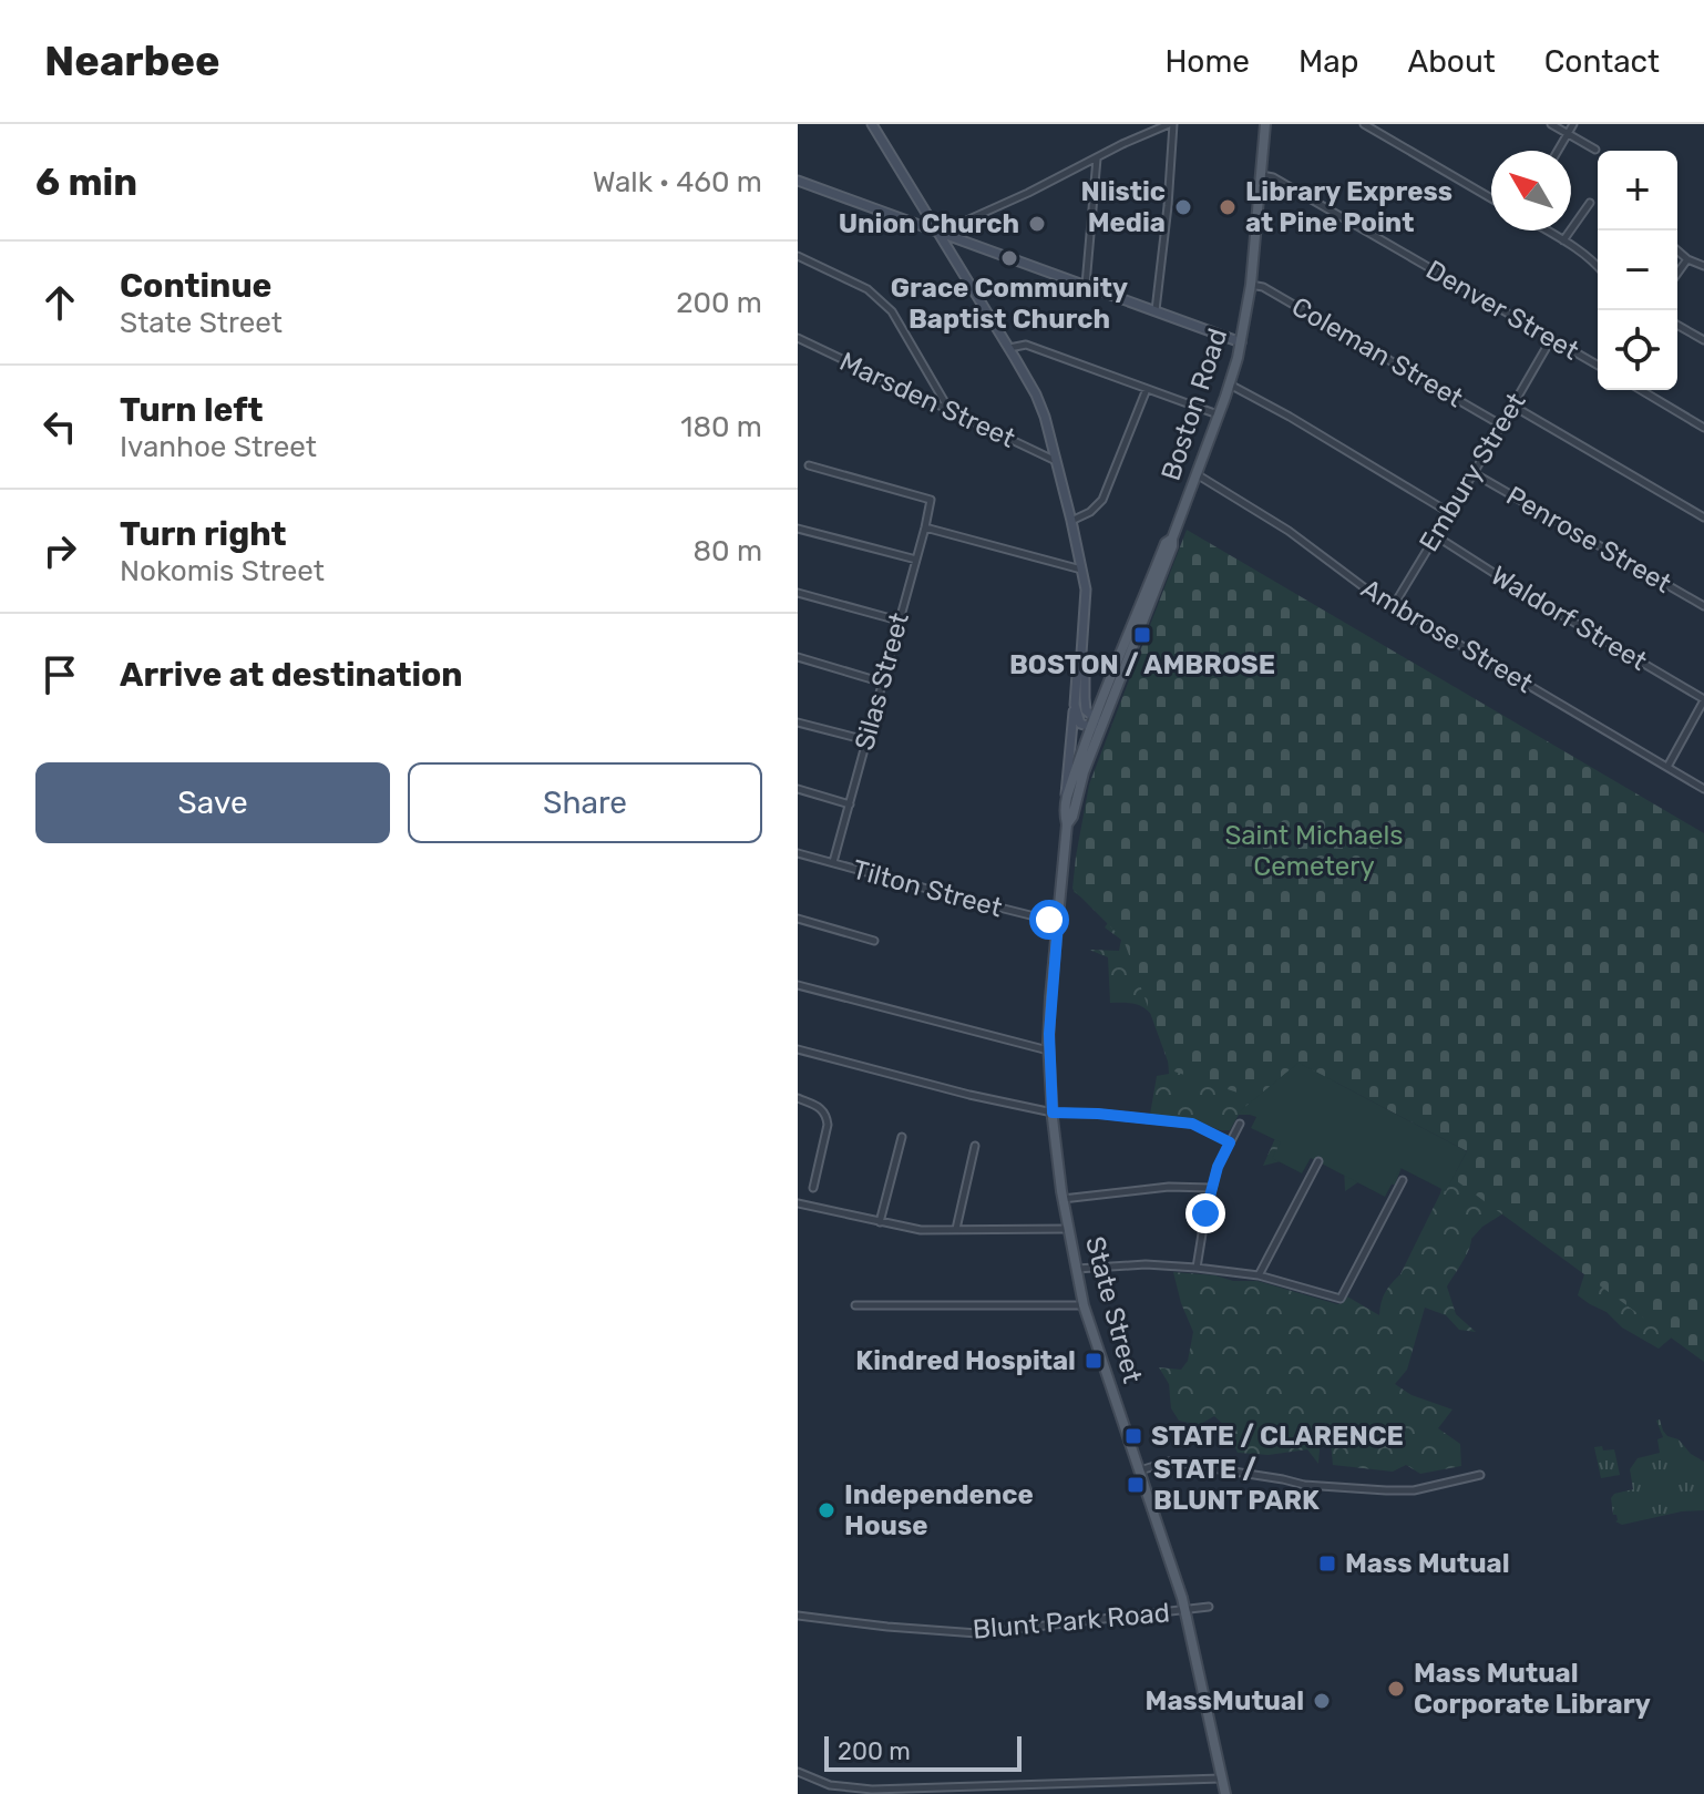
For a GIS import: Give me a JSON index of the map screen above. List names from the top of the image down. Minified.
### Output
{"streets":{"main road":["Boston Road","State Street"],"street":["Denver Street","Coleman Street","Marsden Street","Embury Street","Penrose Street","Waldorf Street","Ambrose Street","Silas Street","Tilton Street","Blunt Park Road"]},"crossings":[["Denver Street","Boston Road"],["Denver Street","Embury Street"],["Coleman Street","Boston Road"],["Coleman Street","Embury Street"],["Boston Road","Ambrose Street"],["Boston Road","State Street"],["Embury Street","Penrose Street"],["Embury Street","Waldorf Street"],["Embury Street","Ambrose Street"],["Silas Street","Tilton Street"],["Tilton Street","State Street"],["State Street","Blunt Park Road"]],"parks":["Saint Michaels Cemetery"],"places":{"other":["Nlistic Media","Library Express at Pine Point","Union Church","Grace Community Baptist Church","Independence House","Mass Mutual Corporate Library","MassMutual"],"transit":["BOSTON / AMBROSE","Kindred Hospital","STATE / CLARENCE","STATE / BLUNT PARK","Mass Mutual"]},"scale_bar":"200 m","north":"top left","page":{"header":"Nearbee","nav":["Home","Map","About","Contact"],"heading":["6 min","Walk · 460 m"],"map_buttons":["+","−"],"list":[["Continue","State Street","200 m"],["Turn left","Ivanhoe Street","180 m"],["Turn right","Nokomis Street","80 m"],"Arrive at destination"],"buttons":["Save","Share"],"scale":"200 m"}}
